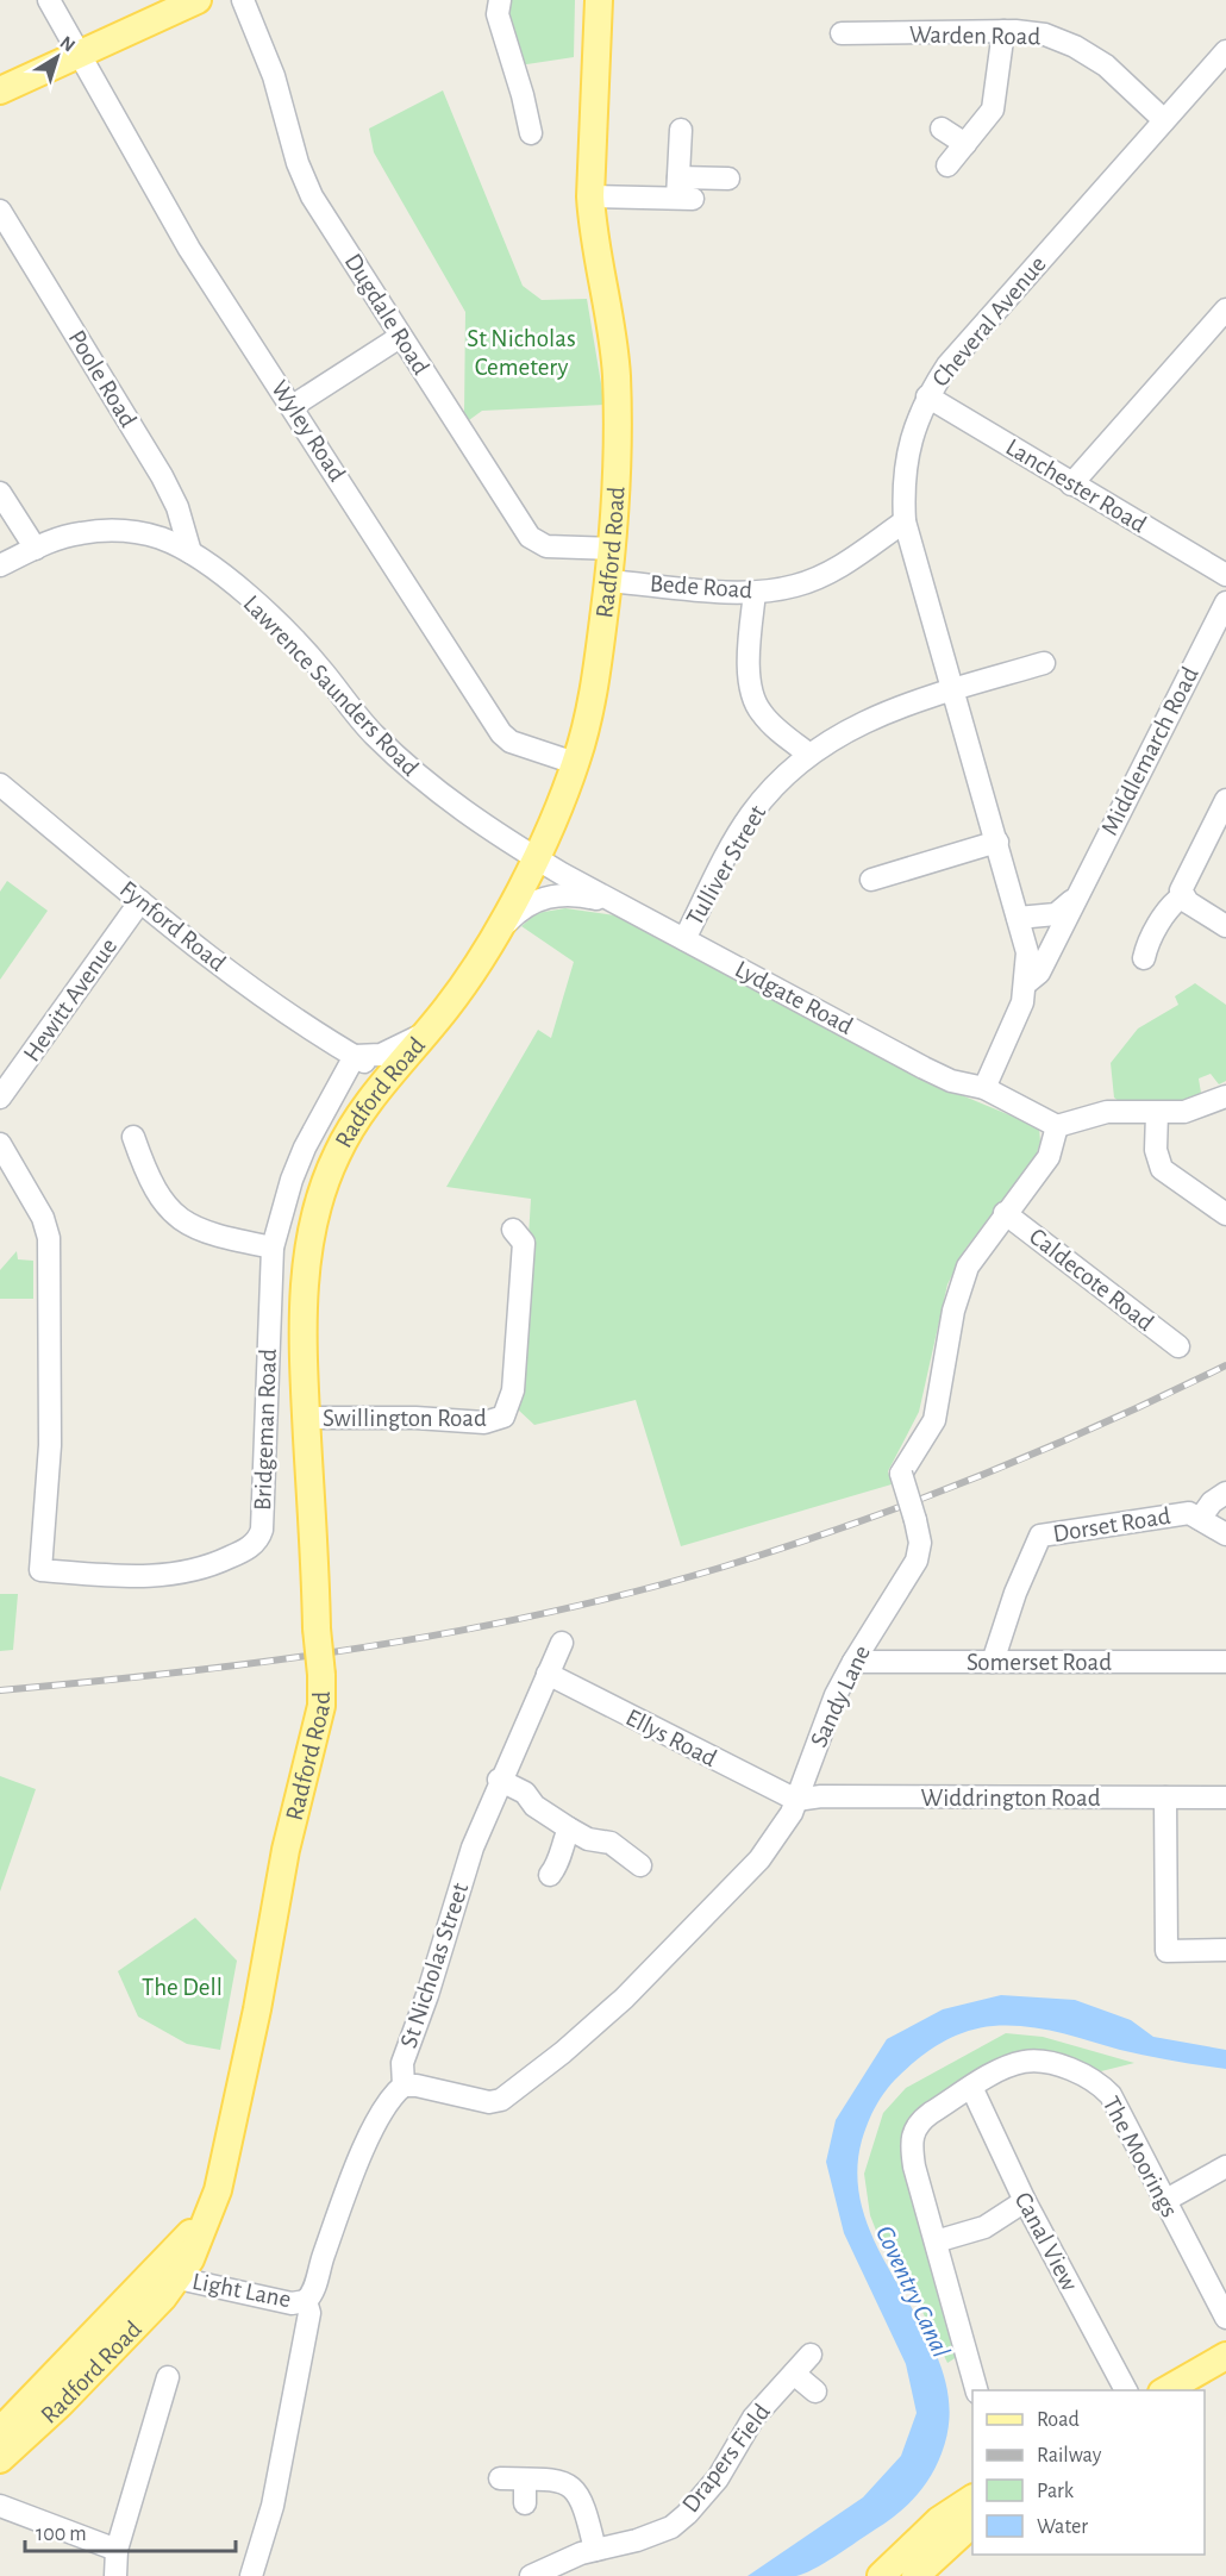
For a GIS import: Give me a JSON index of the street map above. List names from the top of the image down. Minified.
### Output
{"streets":{"main road":["Radford Road"],"street":["Warden Road","Dugdale Road","Cheveral Avenue","Poole Road","Wyley Road","Lanchester Road","Bede Road","Lawrence Saunders Road","Middlemarch Road","Tulliver Street","Fynford Road","Lydgate Road","Hewitt Avenue","Caldecote Road","Swillington Road","Bridgeman Road","Dorset Road","Somerset Road","Sandy Lane","Ellys Road","Widdrington Road","St Nicholas Street","The Moorings","Canal View","Light Lane","Drapers Field"]},"crossings":[["Warden Road","Cheveral Avenue"],["Dugdale Road","Radford Road"],["Cheveral Avenue","Lanchester Road"],["Cheveral Avenue","Bede Road"],["Cheveral Avenue","Middlemarch Road"],["Cheveral Avenue","Tulliver Street"],["Poole Road","Lawrence Saunders Road"],["Wyley Road","Radford Road"],["Radford Road","Bede Road"],["Radford Road","Lawrence Saunders Road"],["Radford Road","Fynford Road"],["Radford Road","Lydgate Road"],["Radford Road","Swillington Road"],["Radford Road","Light Lane"],["Lawrence Saunders Road","Lydgate Road"],["Middlemarch Road","Lydgate Road"],["Tulliver Street","Lydgate Road"],["Fynford Road","Hewitt Avenue"],["Fynford Road","Bridgeman Road"],["Lydgate Road","Sandy Lane"],["Caldecote Road","Sandy Lane"],["Dorset Road","Somerset Road"],["Somerset Road","Sandy Lane"],["Sandy Lane","Ellys Road"],["Sandy Lane","Widdrington Road"],["Sandy Lane","St Nicholas Street"],["Ellys Road","Widdrington Road"],["Ellys Road","St Nicholas Street"],["The Moorings","Canal View"]],"water":["Coventry Canal"],"parks":["St Nicholas Cemetery","The Dell"],"legend":["Road","Railway","Park","Water"],"scale_bar":"100 m","north":"top right"}
